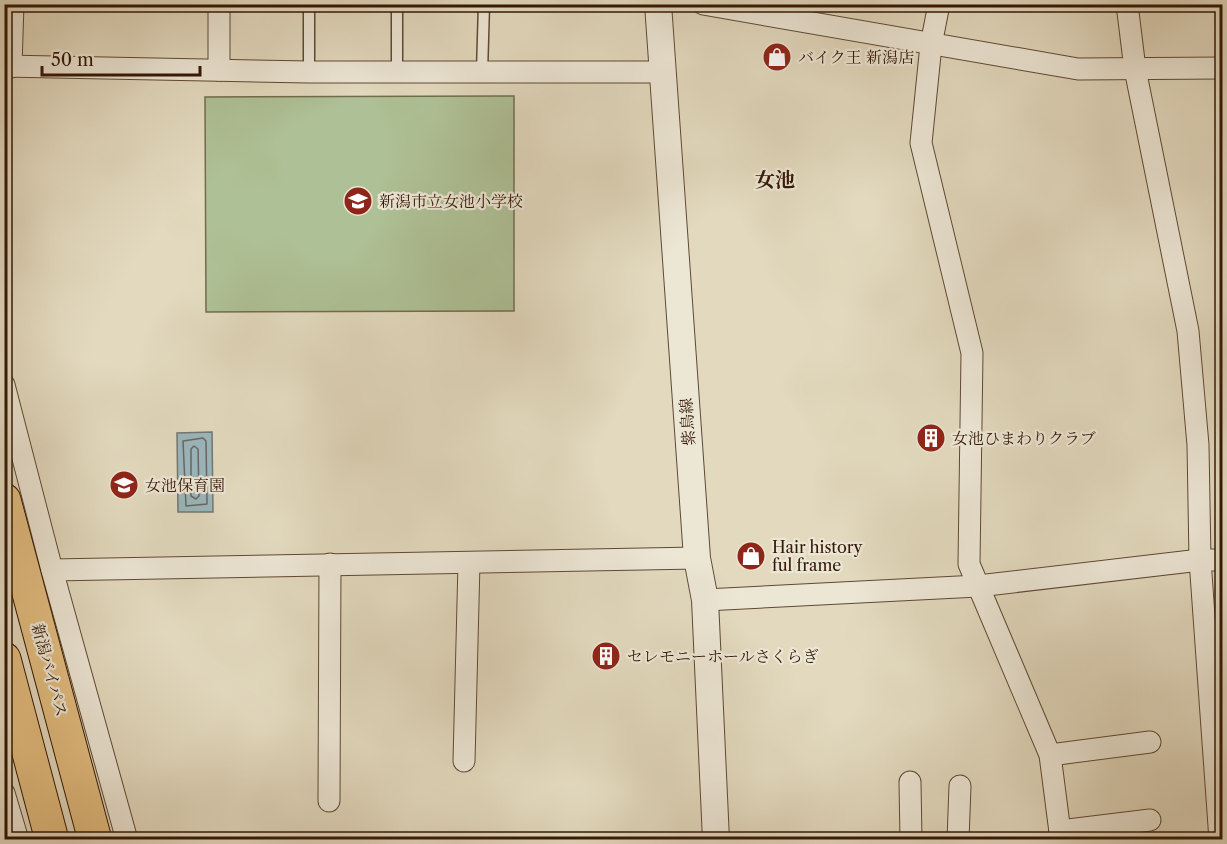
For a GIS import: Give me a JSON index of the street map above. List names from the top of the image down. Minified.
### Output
{"streets":{"highway":["新潟バイパス"],"street":["紫鳥線"]},"districts":["女池"],"places":{"shop":["バイク王 新潟店","Hair history ful frame"],"school or university":["新潟市立女池小学校","女池保育園"],"building":["女池ひまわりクラブ","セレモニーホールさくらぎ"]},"scale_bar":"50 m"}
